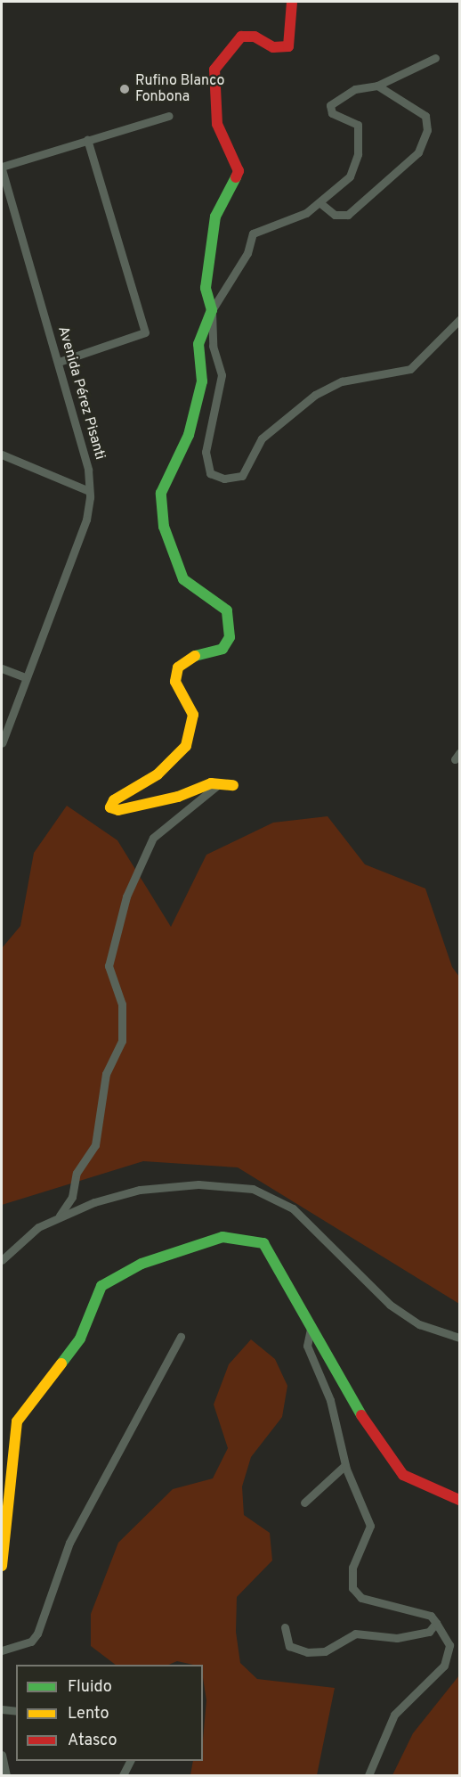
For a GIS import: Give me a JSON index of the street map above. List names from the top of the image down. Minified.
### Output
{"streets":{"street":["Avenida Pérez Pisanti"]},"places":["Rufino Blanco Fonbona"],"legend":["Fluido","Lento","Atasco"]}
